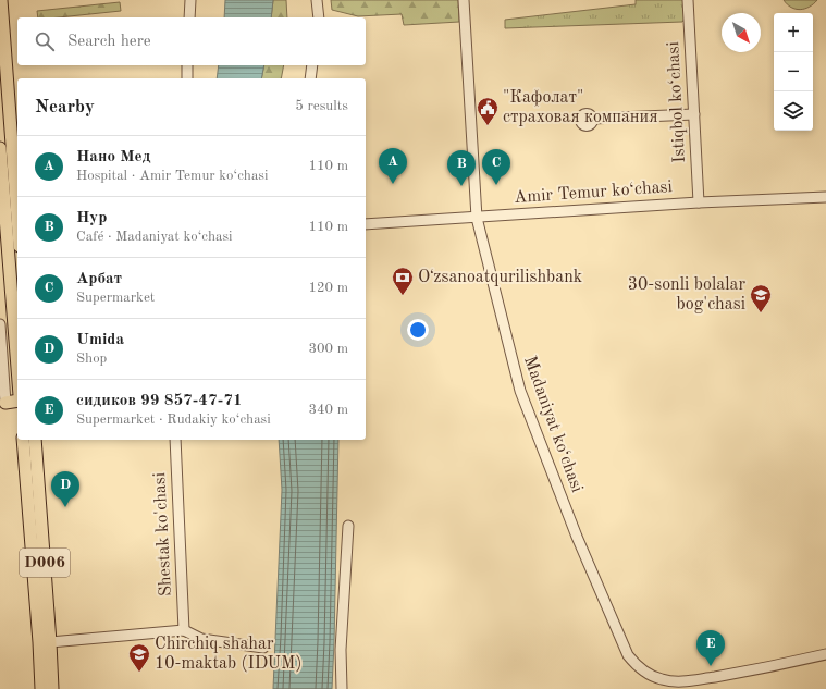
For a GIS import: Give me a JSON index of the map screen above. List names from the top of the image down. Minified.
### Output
{"streets":{"main road":["D006"],"street":["Istiqbol ko‘chasi","Amir Temur ko‘chasi","Madaniyat ko‘chasi","Shestak ko'chasi"]},"crossings":[["Istiqbol ko‘chasi","Amir Temur ko‘chasi"],["Amir Temur ko‘chasi","Madaniyat ko‘chasi"]],"places":{"public building":["\"Кафолат\" страховая компания"],"bank":["Oʻzsanoatqurilishbank"],"school or university":["30-sonli bolalar bog'chasi","Chirchiq shahar 10-maktab (IDUM)"]},"north":"bottom right","page":{"map_buttons":["+","−"],"search":"Search here","heading":["Nearby","5 results"],"list":[{"mark":"A","name":"Нано Мед","note":"Hospital · Amir Temur ko‘chasi","value":"110 m"},{"mark":"B","name":"Нур","note":"Café · Madaniyat ko‘chasi","value":"110 m"},{"mark":"C","name":"Арбат","note":"Supermarket","value":"120 m"},{"mark":"D","name":"Umida","note":"Shop","value":"300 m"},{"mark":"E","name":"сидиков 99 857-47-71","note":"Supermarket · Rudakiy ko‘chasi","value":"340 m"}],"pins":["A","C","B","D","E"]}}
